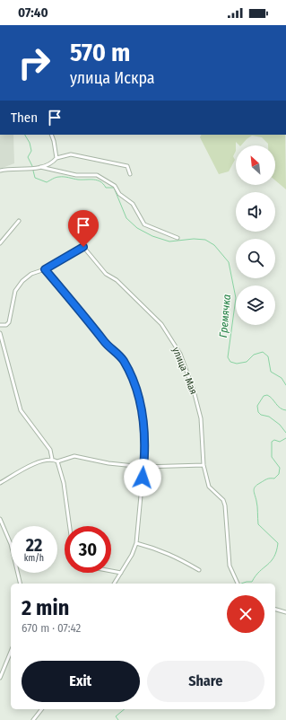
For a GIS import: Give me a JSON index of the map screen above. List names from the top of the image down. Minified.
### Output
{"streets":{"street":["улица 1 Мая"]},"water":["Гремячка"],"north":"top left","page":{"status":"07:40","turn":["570 m","улица Искра"],"then":"Then","speed":"22 km/h","limit":"30","heading":["2 min","670 m · 07:42"],"buttons":["Exit","Share"]}}
